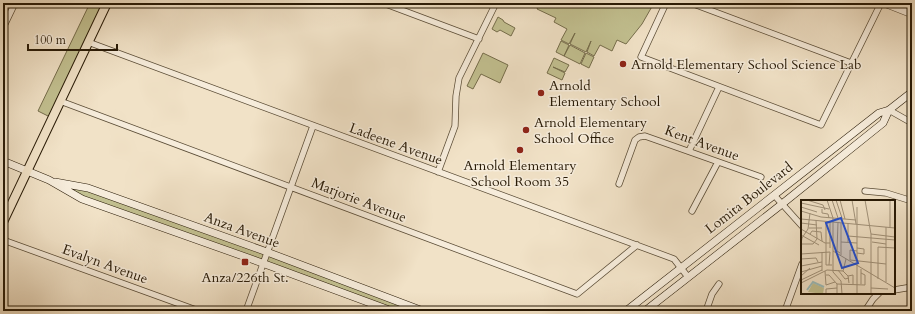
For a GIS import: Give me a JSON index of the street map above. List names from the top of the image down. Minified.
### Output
{"streets":{"main road":["Lomita Boulevard","Anza Avenue"],"street":["Kent Avenue","Ladeene Avenue","Marjorie Avenue","Evalyn Avenue"]},"crossings":[["Ladeene Avenue","Lomita Boulevard"],["Ladeene Avenue","Marjorie Avenue"]],"places":{"other":["Arnold Elementary School Science Lab","Arnold Elementary School","Arnold Elementary School Office","Arnold Elementary School Room 35"],"transit":["Anza/226th St."]},"scale_bar":"100 m"}
